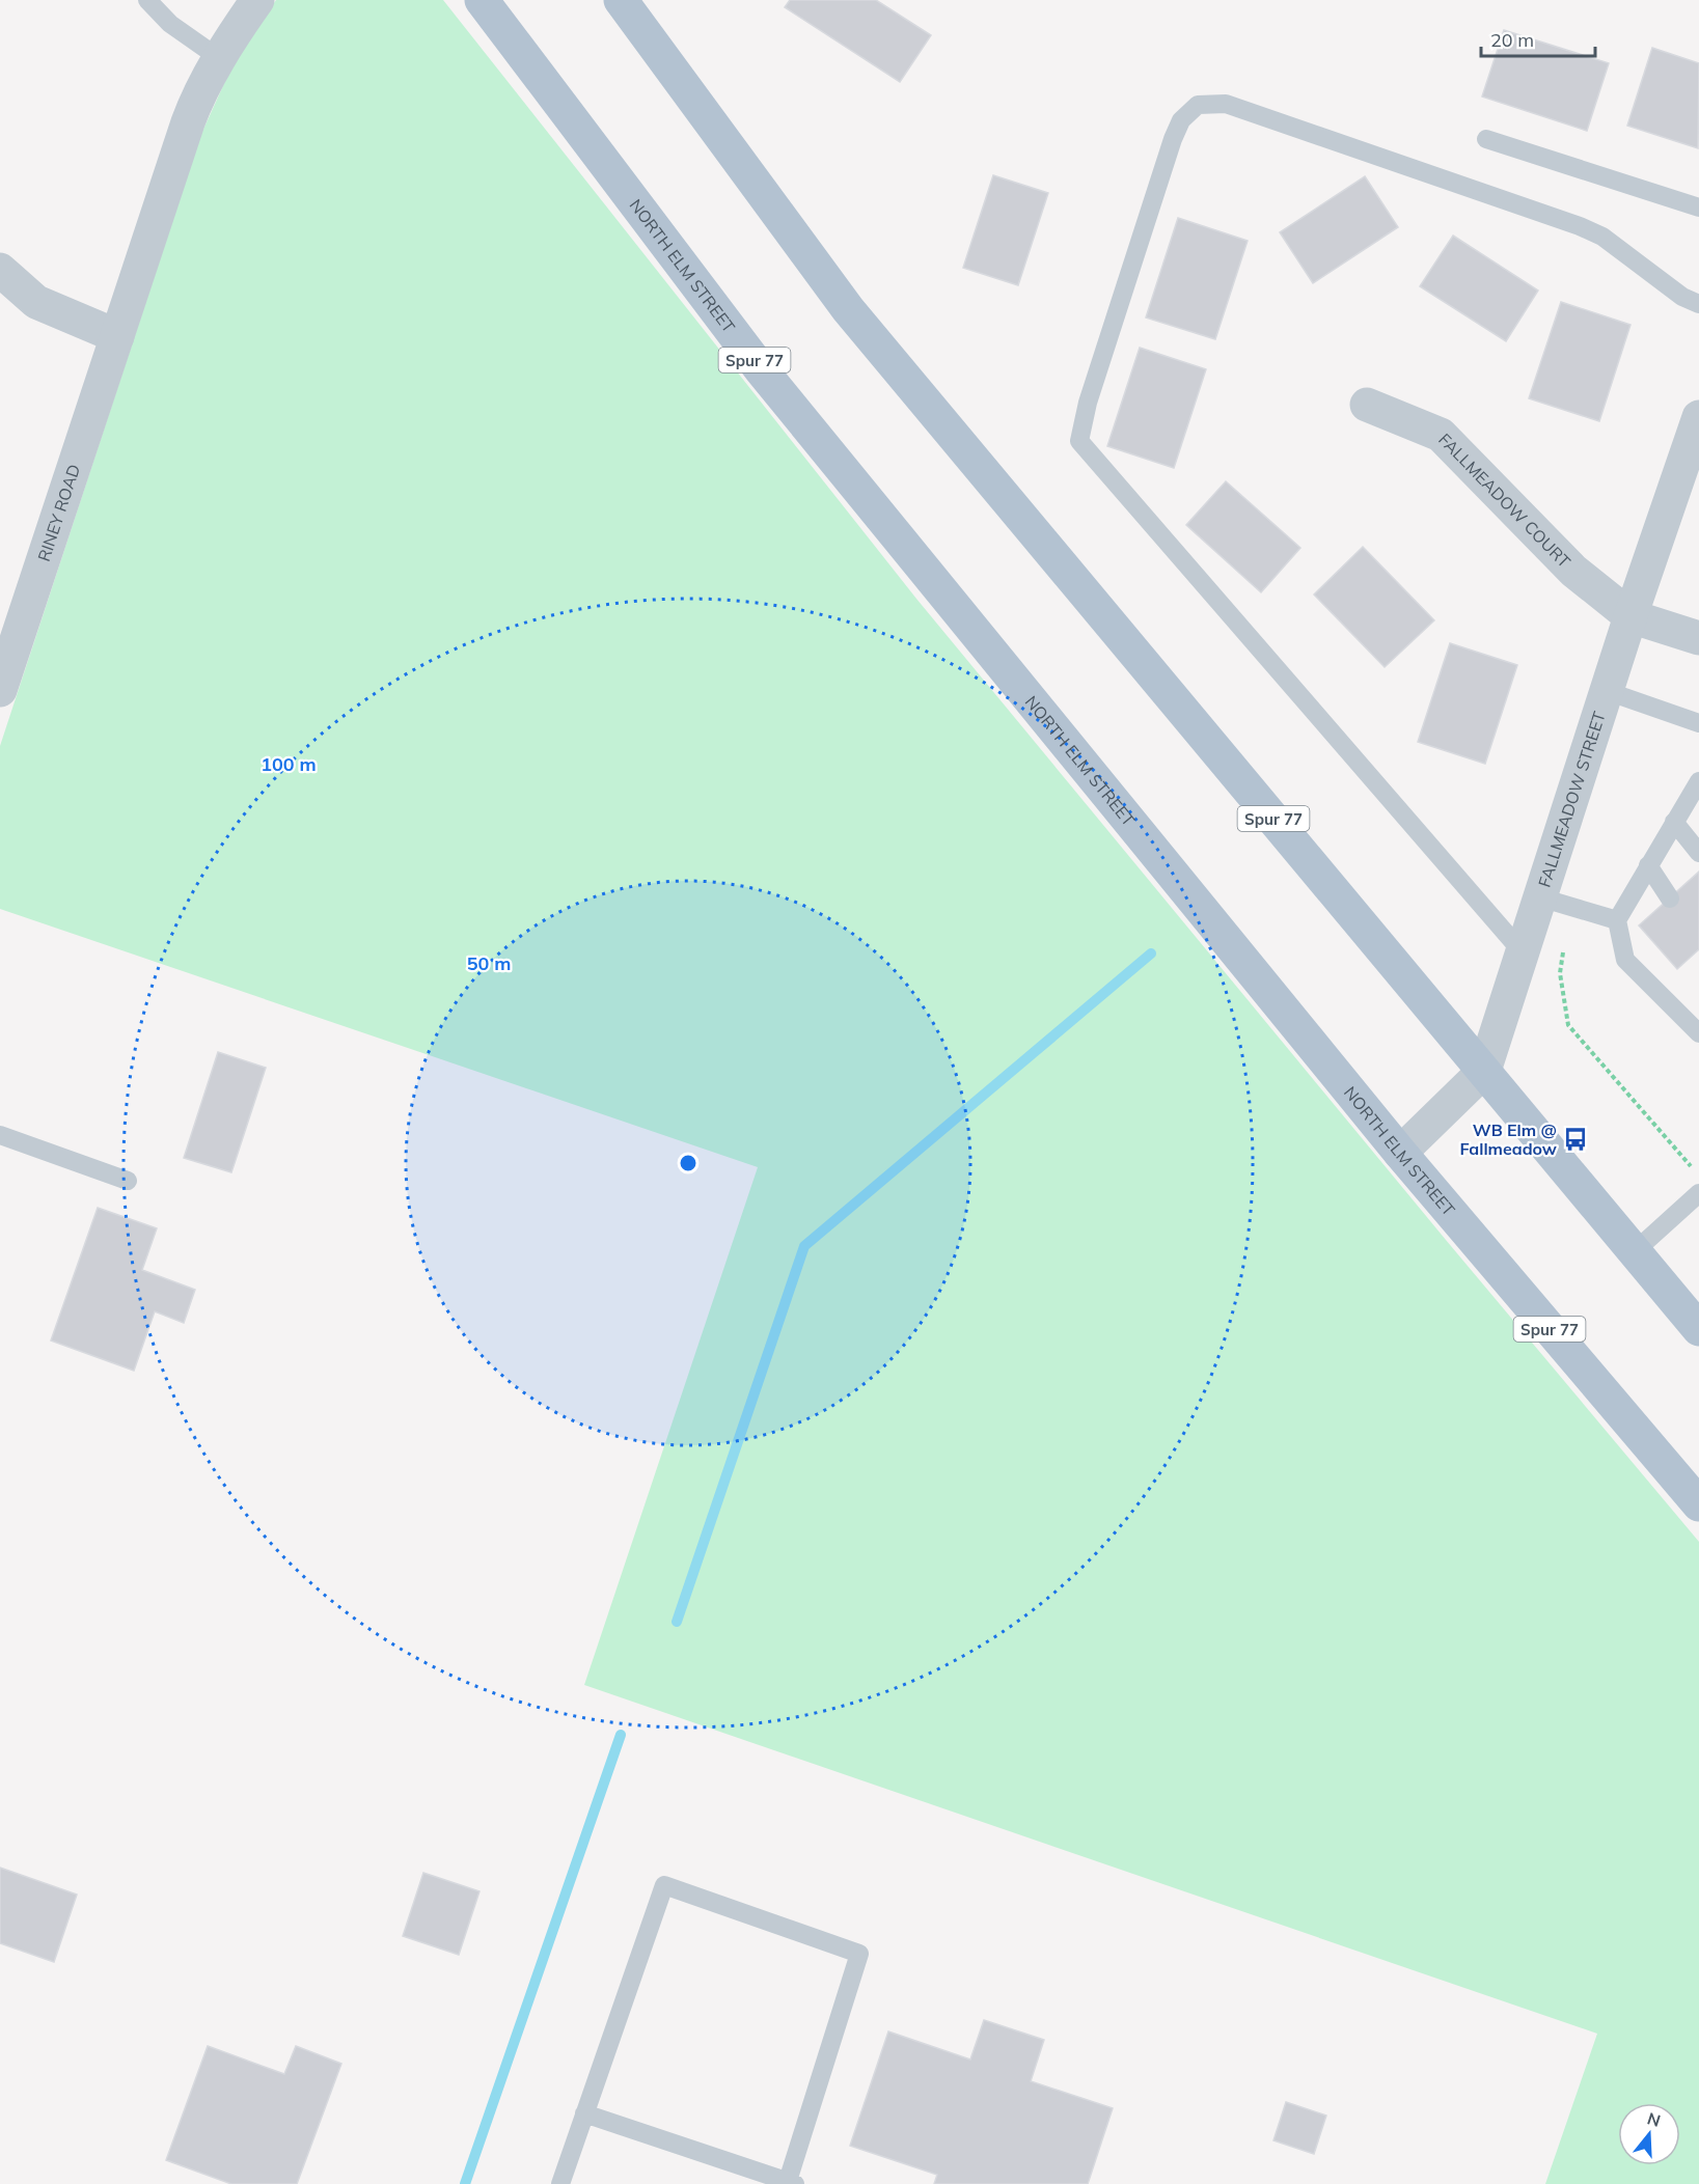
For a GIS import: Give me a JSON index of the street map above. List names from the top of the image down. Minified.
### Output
{"streets":{"main road":["NORTH ELM STREET","Spur 77"],"street":["FALLMEADOW COURT","RINEY ROAD","FALLMEADOW STREET"]},"crossings":[["NORTH ELM STREET","FALLMEADOW STREET"],["Spur 77","FALLMEADOW STREET"],["FALLMEADOW COURT","FALLMEADOW STREET"]],"places":{"bus stop":["WB Elm @ Fallmeadow"]},"scale_bar":"20 m","north":"top","rings":["100 m","50 m"]}
